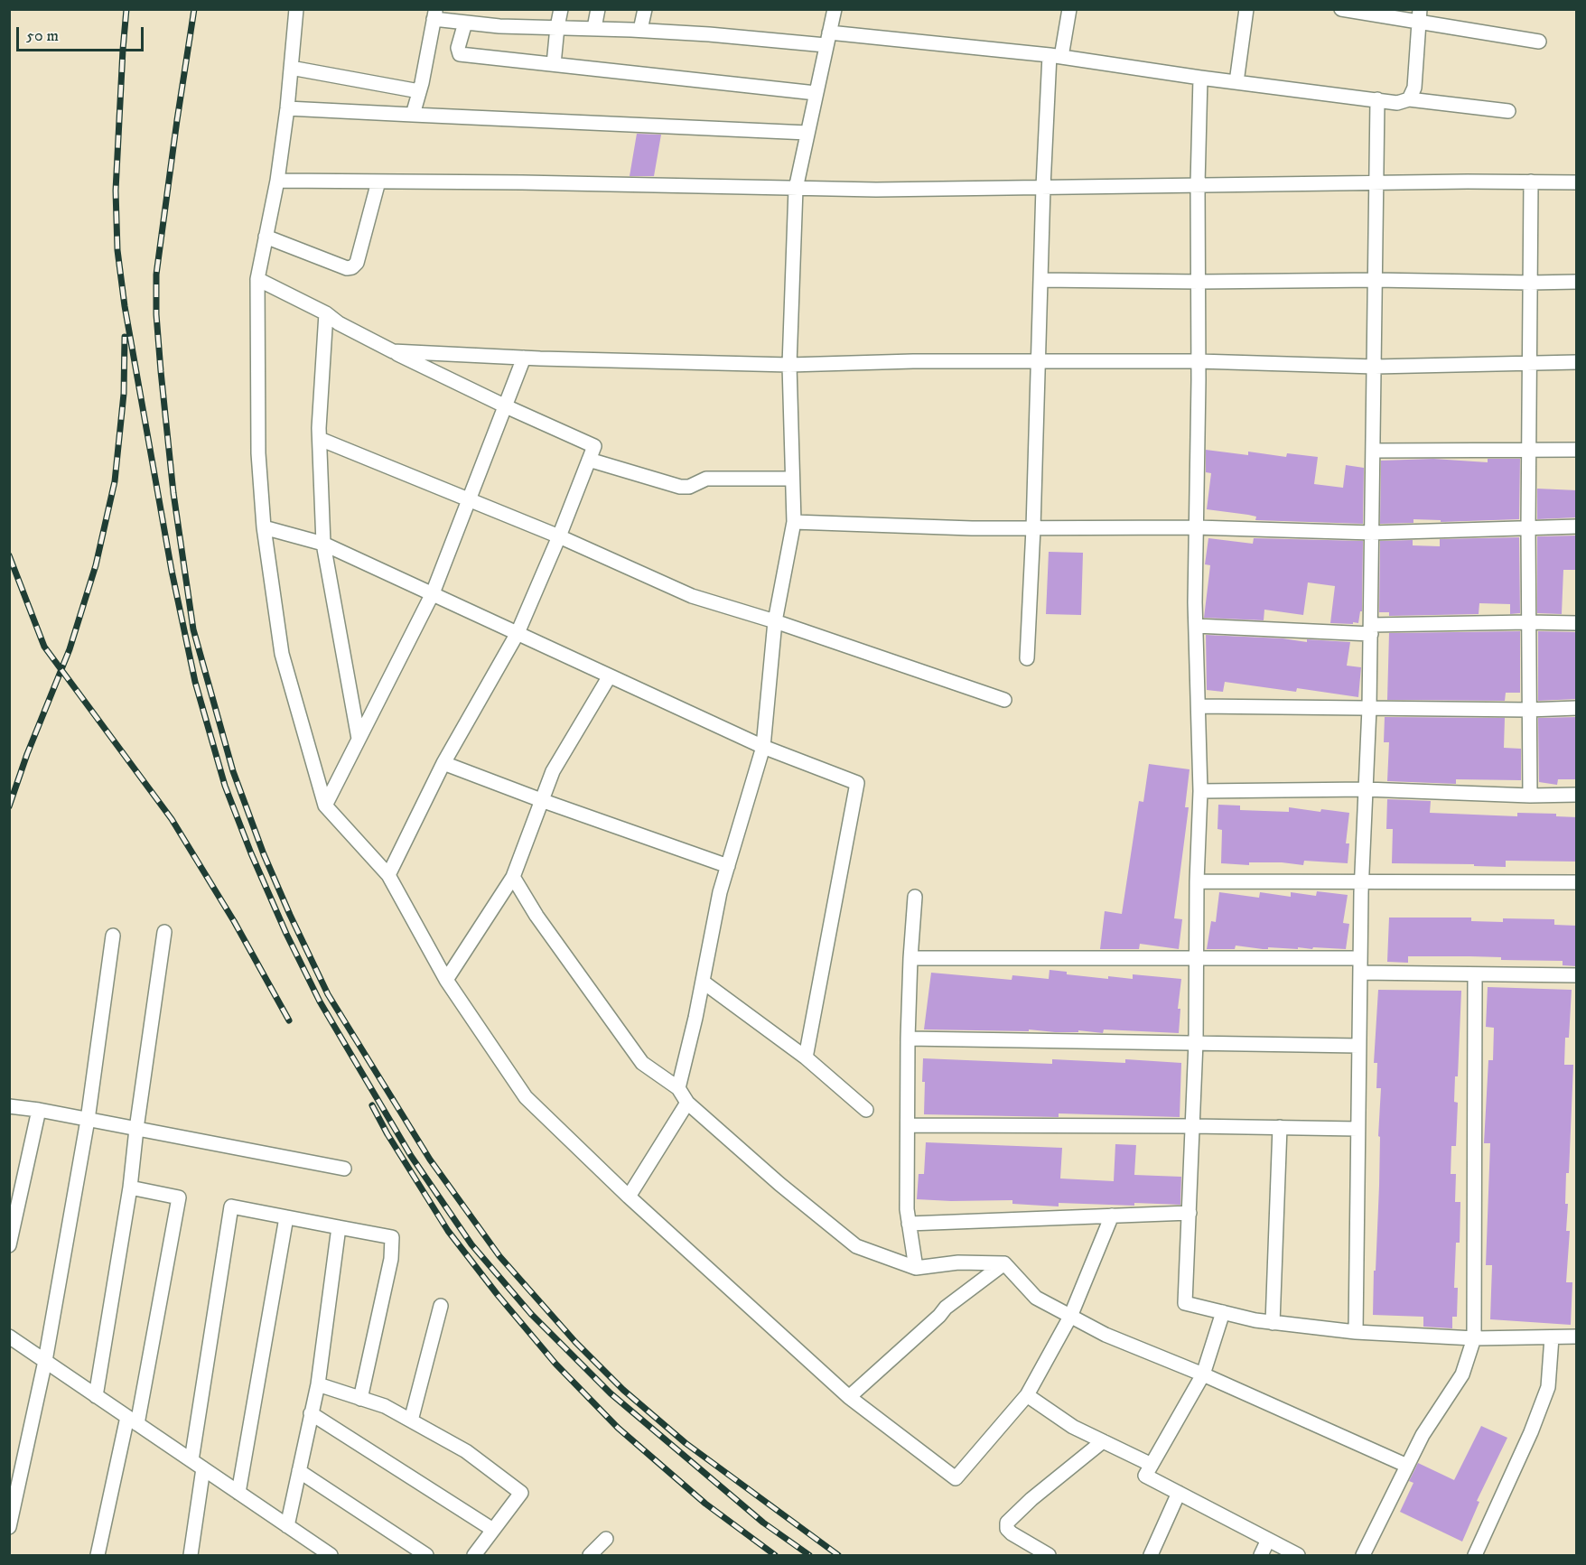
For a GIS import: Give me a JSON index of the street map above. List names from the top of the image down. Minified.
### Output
{"scale_bar":"50 m"}
